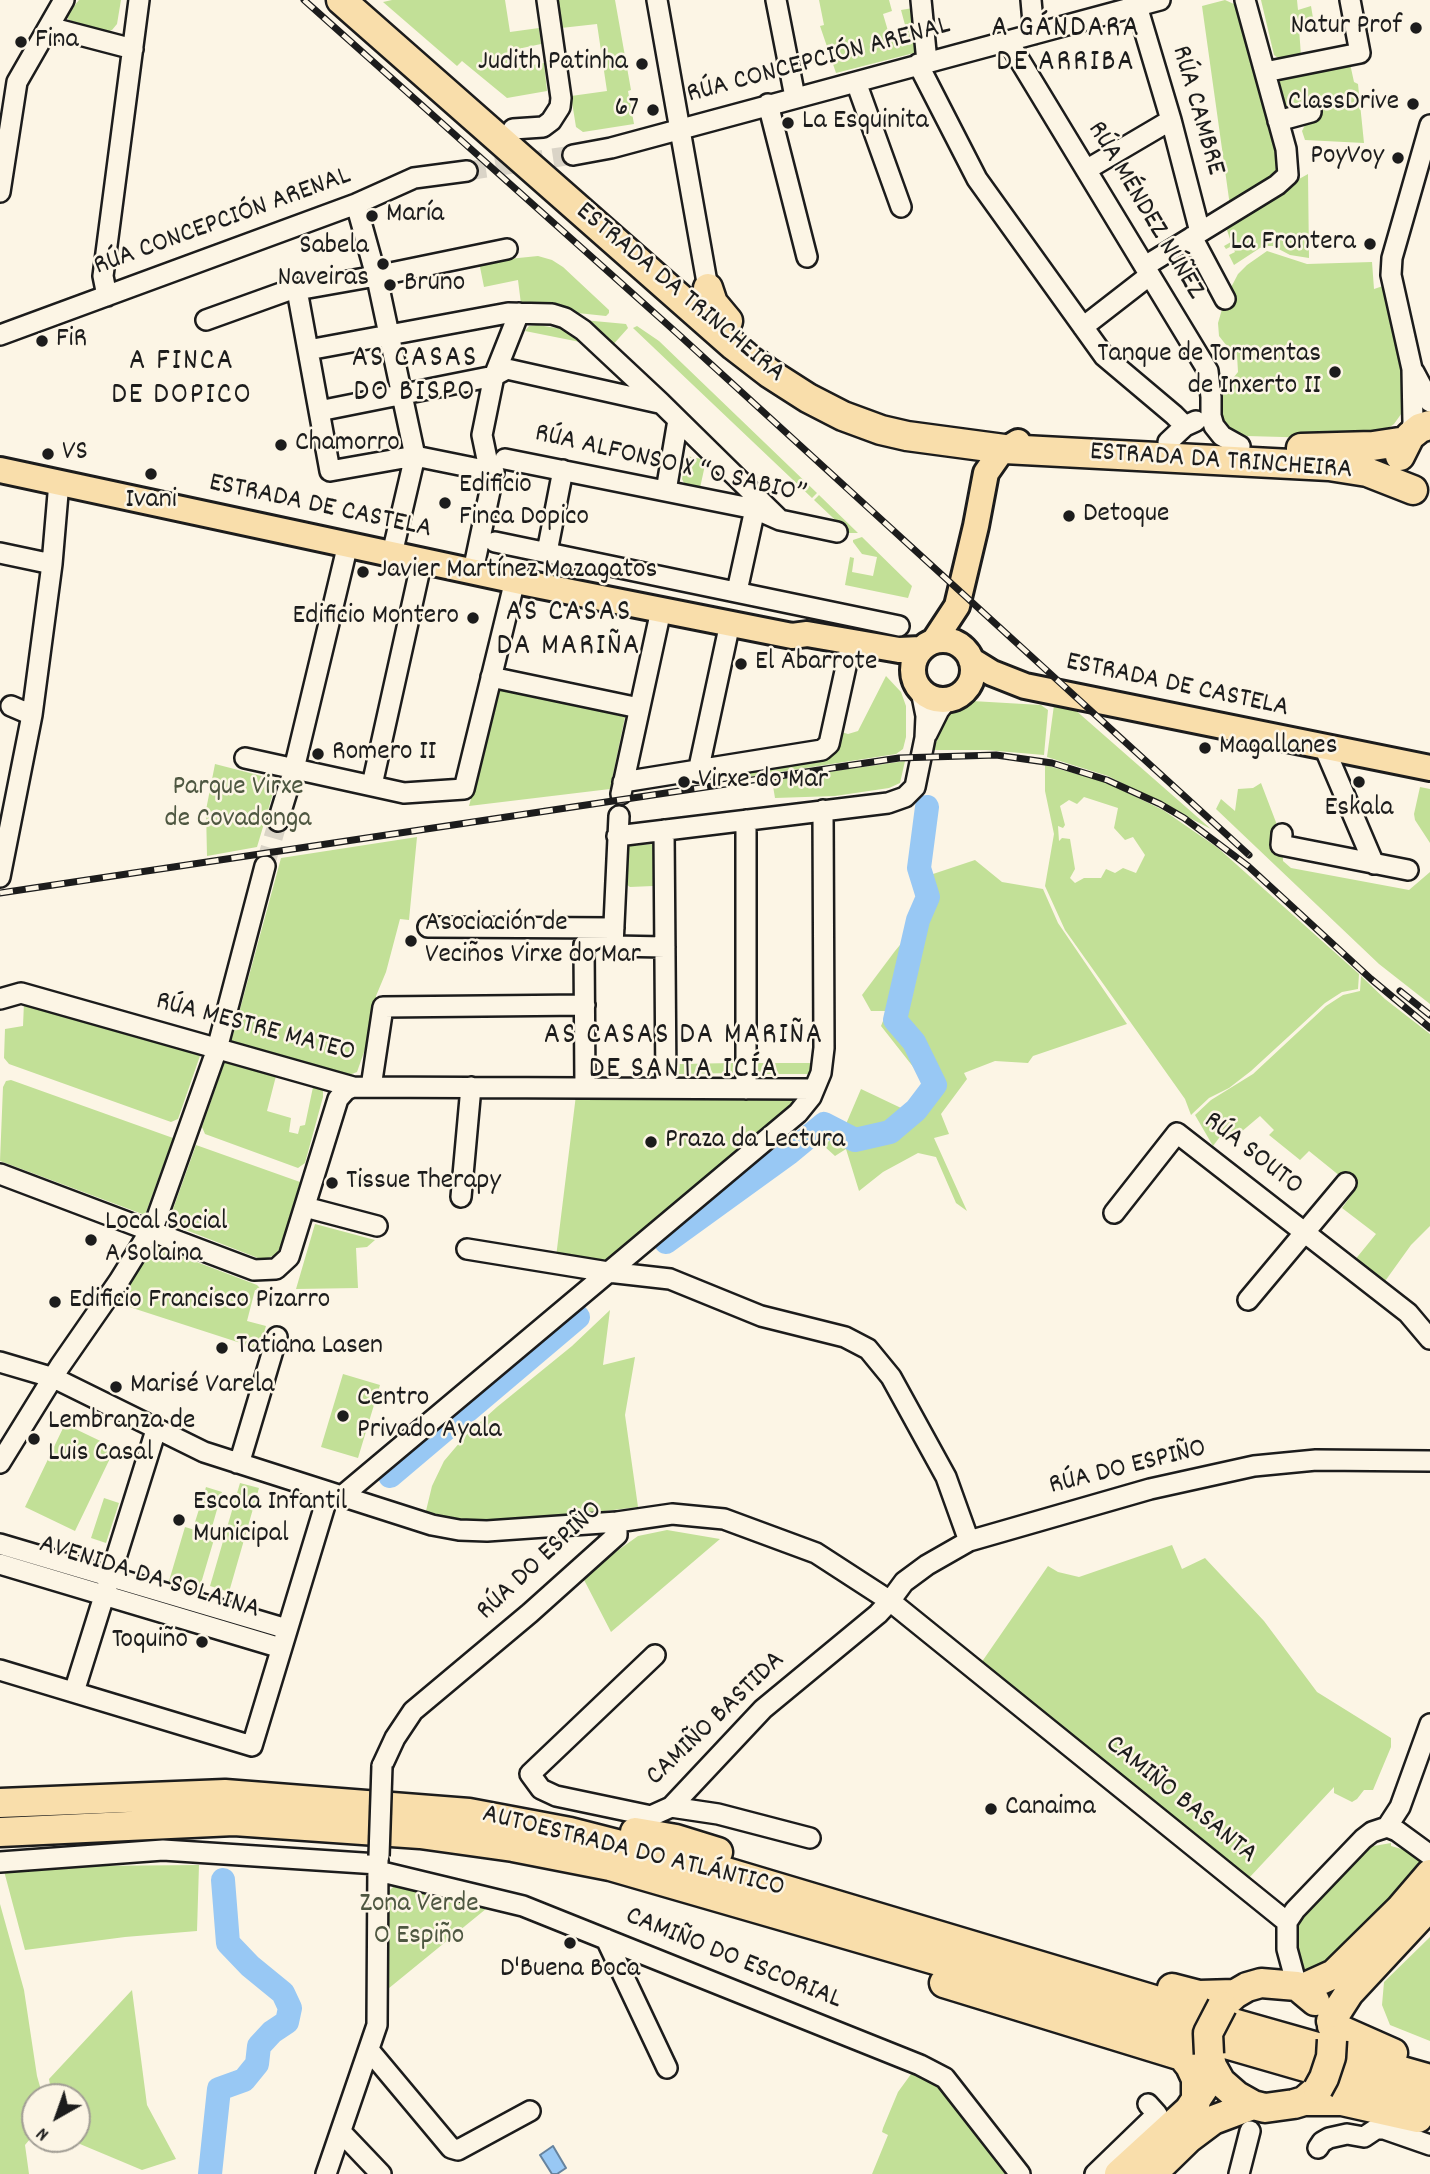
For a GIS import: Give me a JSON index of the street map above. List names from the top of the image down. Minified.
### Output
{"streets":{"highway":["ESTRADA DA TRINCHEIRA","AUTOESTRADA DO ATLÁNTICO"],"main road":["ESTRADA DE CASTELA"],"street":["RÚA CONCEPCIÓN ARENAL","RÚA CAMBRE","RÚA MÉNDEZ NÚÑEZ","RÚA ALFONSO X “O SABIO”","RÚA MESTRE MATEO","RÚA SOUTO","RÚA DO ESPIÑO","AVENIDA DA SOLAINA","CAMIÑO BASTIDA","CAMIÑO BASANTA","CAMIÑO DO ESCORIAL"]},"crossings":[["RÚA CONCEPCIÓN ARENAL","RÚA CAMBRE"],["RÚA CONCEPCIÓN ARENAL","RÚA MÉNDEZ NÚÑEZ"],["RÚA DO ESPIÑO","CAMIÑO BASTIDA"],["RÚA DO ESPIÑO","CAMIÑO BASANTA"],["RÚA DO ESPIÑO","CAMIÑO DO ESCORIAL"],["CAMIÑO BASTIDA","CAMIÑO BASANTA"]],"districts":["A GÁNDARA DE ARRIBA","AS CASAS DO BISPO","A FINCA DE DOPICO","AS CASAS DA MARIÑA","AS CASAS DA MARIÑA DE SANTA ICÍA"],"parks":["Parque Virxe de Covadonga","Zona Verde O Espiño"],"places":["Natur Prof","Fina","Judith Patinha","ClassDrive","67","La Esquinita","PoyVoy","María","La Frontera","Sabela Naveiras","Bruno","FiR","Tanque de Tormentas de Inxerto II","Chamorro","VS","Ivani","Edificio Finca Dopico","Detoque","Javier Martínez Mazagatos","Edificio Montero","El Abarrote","Magallanes","Romero II","Virxe do Mar","Eskala","Asociación de Veciños Virxe do Mar","Praza da Lectura","Tissue Therapy","Local Social A Solaina","Edificio Francisco Pizarro","Tatiana Lasen","Marisé Varela","Centro Privado Ayala","Lembranza de Luis Casal","Escola Infantil Municipal","Toquiño","Canaima","D'Buena Boca"],"north":"bottom left"}
